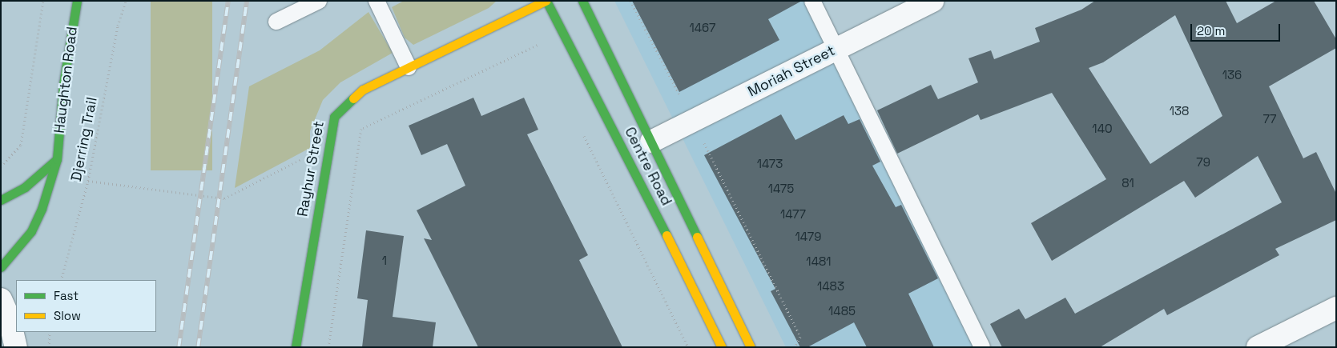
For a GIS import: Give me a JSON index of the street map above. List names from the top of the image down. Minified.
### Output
{"streets":{"main road":["Haughton Road","Centre Road","Rayhur Street"],"street":["Moriah Street"],"path":["Djerring Trail"]},"crossings":[["Moriah Street","Centre Road"],["Centre Road","Rayhur Street"]],"house_numbers":["1467","136","138","77","140","79","1473","81","1475","1477","1479","1","1481","1483","1485"],"legend":["Fast","Slow"],"scale_bar":"20 m"}
